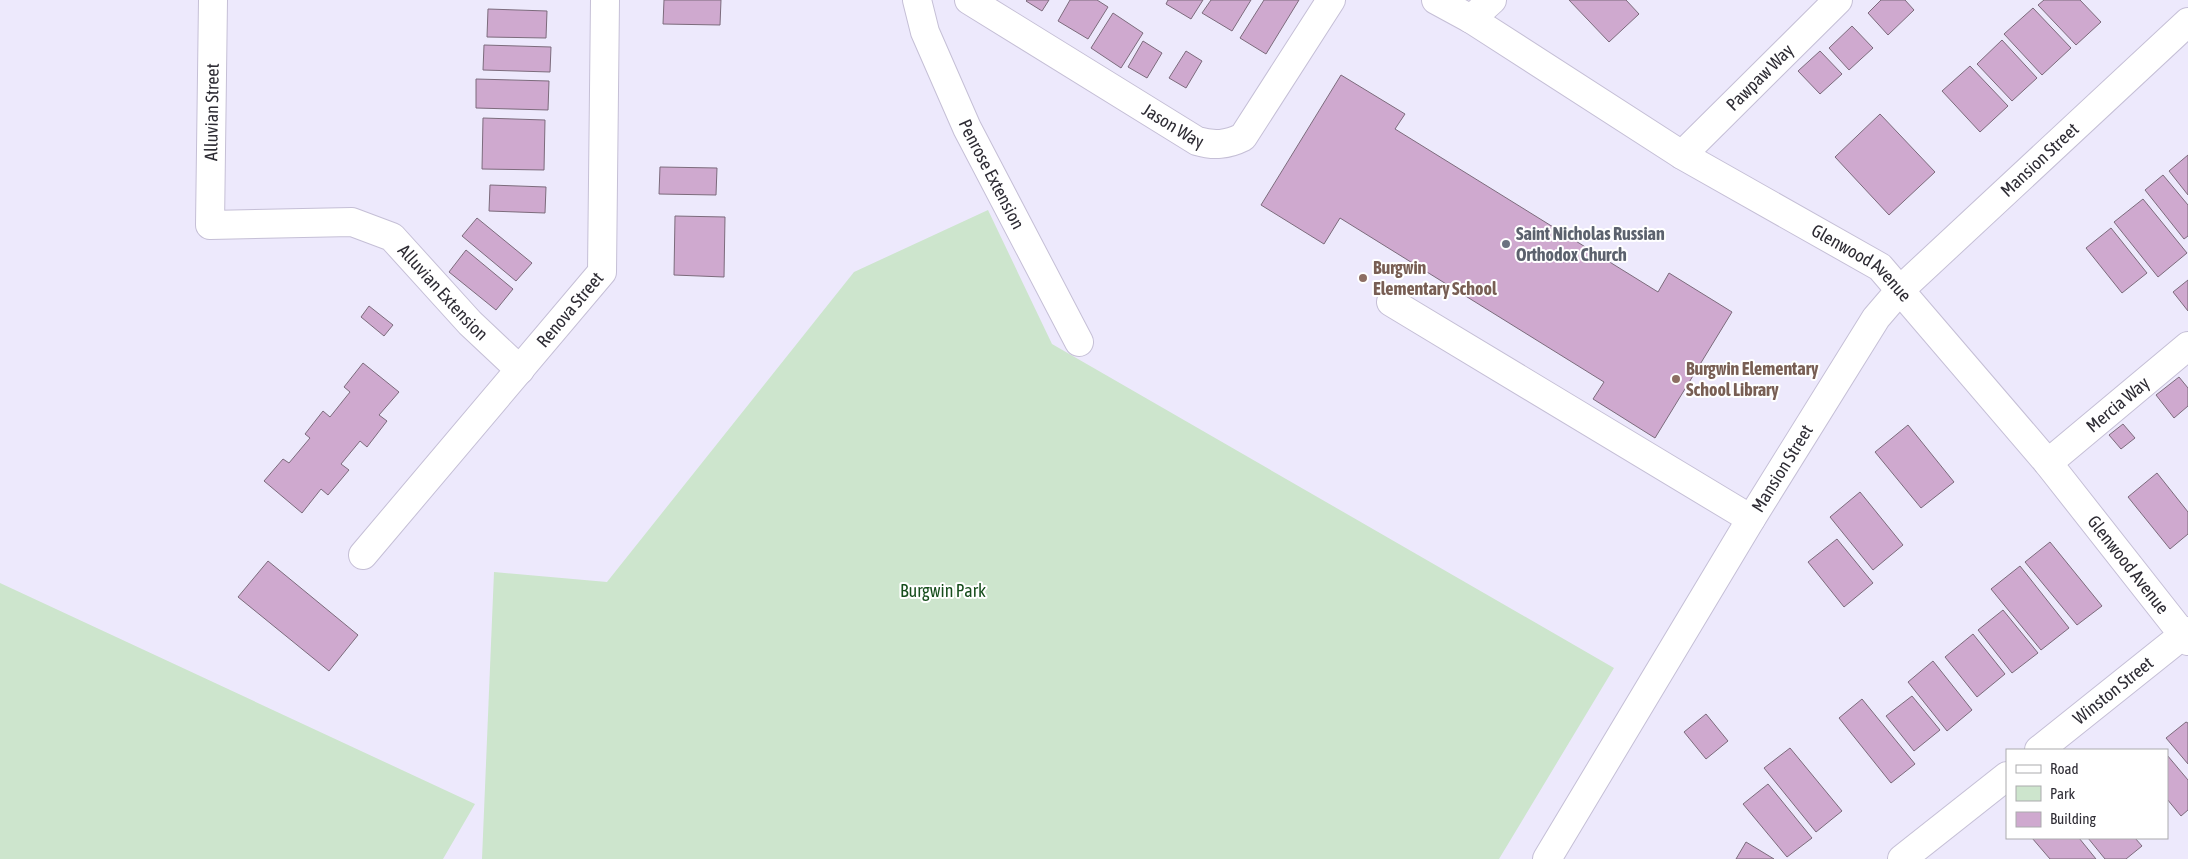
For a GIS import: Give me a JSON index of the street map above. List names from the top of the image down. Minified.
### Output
{"streets":{"street":["Pawpaw Way","Alluvian Street","Jason Way","Mansion Street","Penrose Extension","Glenwood Avenue","Alluvian Extension","Renova Street","Mercia Way","Winston Street"]},"crossings":[["Pawpaw Way","Glenwood Avenue"],["Alluvian Street","Alluvian Extension"],["Mansion Street","Glenwood Avenue"],["Glenwood Avenue","Mercia Way"],["Glenwood Avenue","Winston Street"],["Alluvian Extension","Renova Street"]],"parks":["Burgwin Park"],"places":["Saint Nicholas Russian Orthodox Church","Burgwin Elementary School","Burgwin Elementary School Library"],"legend":["Road","Park","Building"]}
